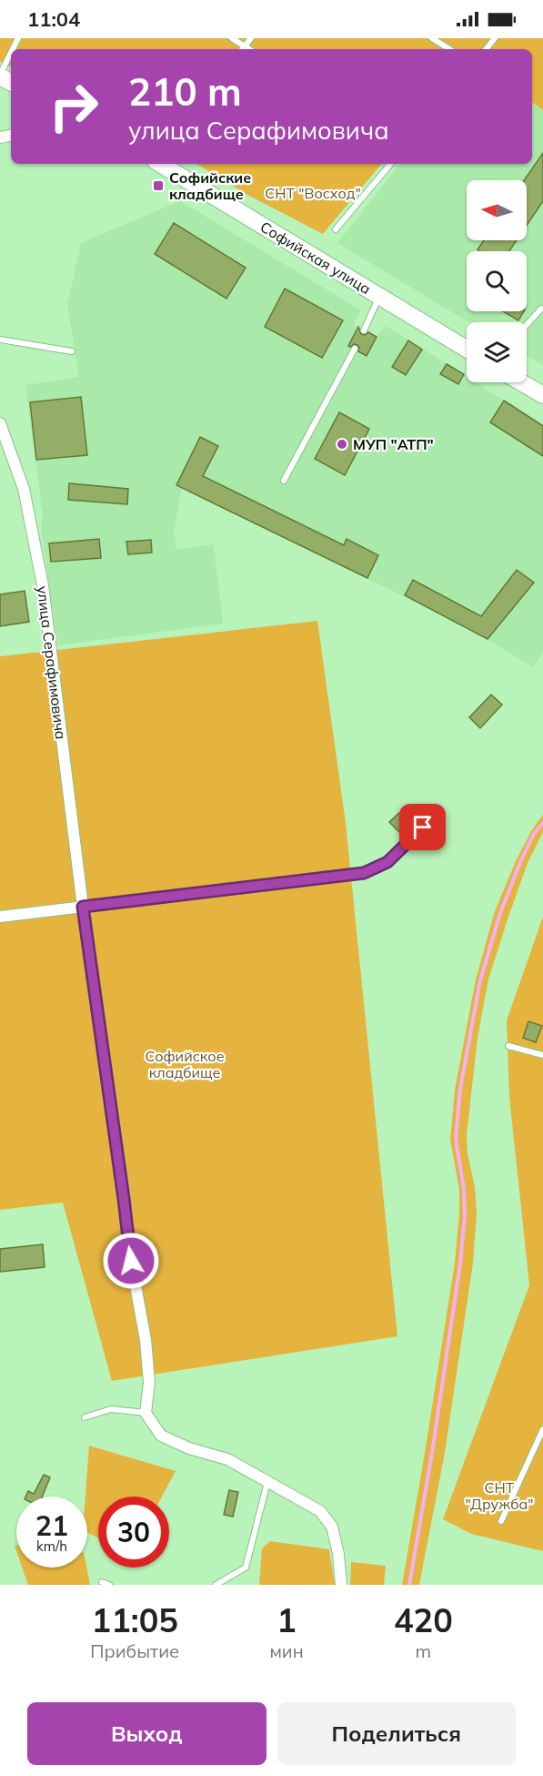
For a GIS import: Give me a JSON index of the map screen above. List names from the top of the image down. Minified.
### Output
{"streets":{"main road":["Софийская улица"],"street":["улица Серафимовича"]},"parks":["СНТ \"Восход\"","Софийское кладбище","СНТ \"Дружба\""],"places":{"transit":["Софийские кладбище"],"other":["МУП \"АТП\""]},"north":"left","page":{"status":"11:04","turn":["210 m","улица Серафимовича"],"speed":"21 km/h","limit":"30","eta":["11:05","Прибытие","1","мин","420","m"],"buttons":["Выход","Поделиться"]}}
